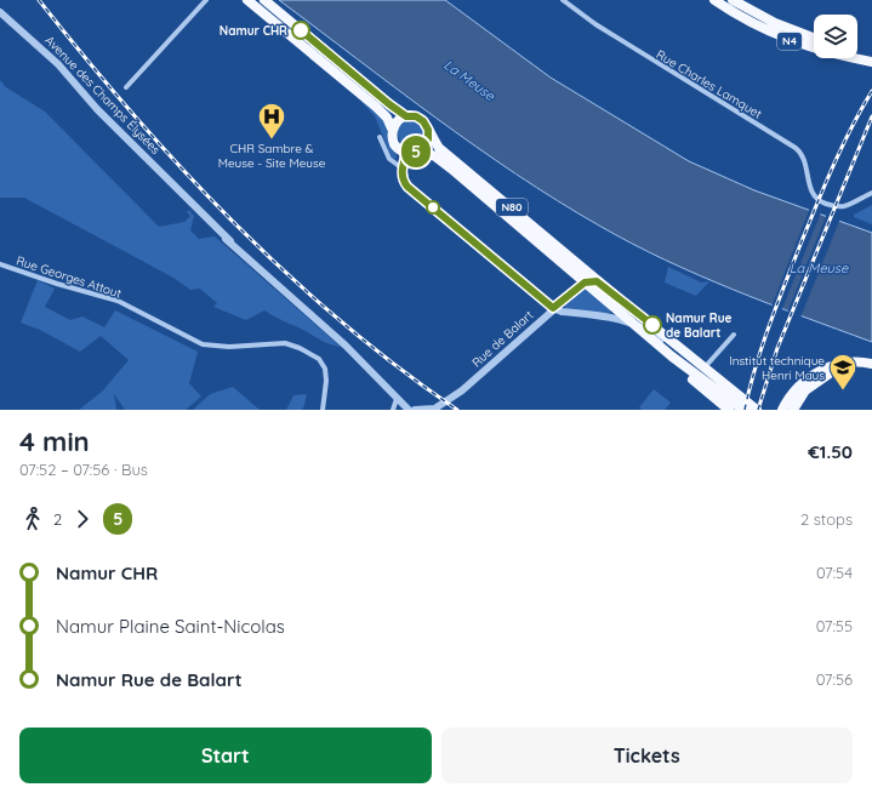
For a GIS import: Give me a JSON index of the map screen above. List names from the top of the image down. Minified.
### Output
{"streets":{"main road":["N4","N80"],"street":["Rue Charles Lamquet","Avenue des Champs Élysées","Rue Georges Attout","Rue de Balart"]},"crossings":[["N80","Rue de Balart"]],"water":["La Meuse"],"places":{"other":["Namur CHR","Namur Rue de Balart"],"hospital":["CHR Sambre & Meuse - Site Meuse"],"school or university":["Institut technique Henri Maus"]},"lines":["bus line 5"],"page":{"on_map":"5","heading":["4 min","07:52 – 07:56 · Bus","€1.50"],"legs":["2","5","2 stops"],"list":[{"name":"Namur CHR","value":"07:54"},{"name":"Namur Plaine Saint-Nicolas","value":"07:55"},{"name":"Namur Rue de Balart","value":"07:56"}],"buttons":["Start","Tickets"]}}
